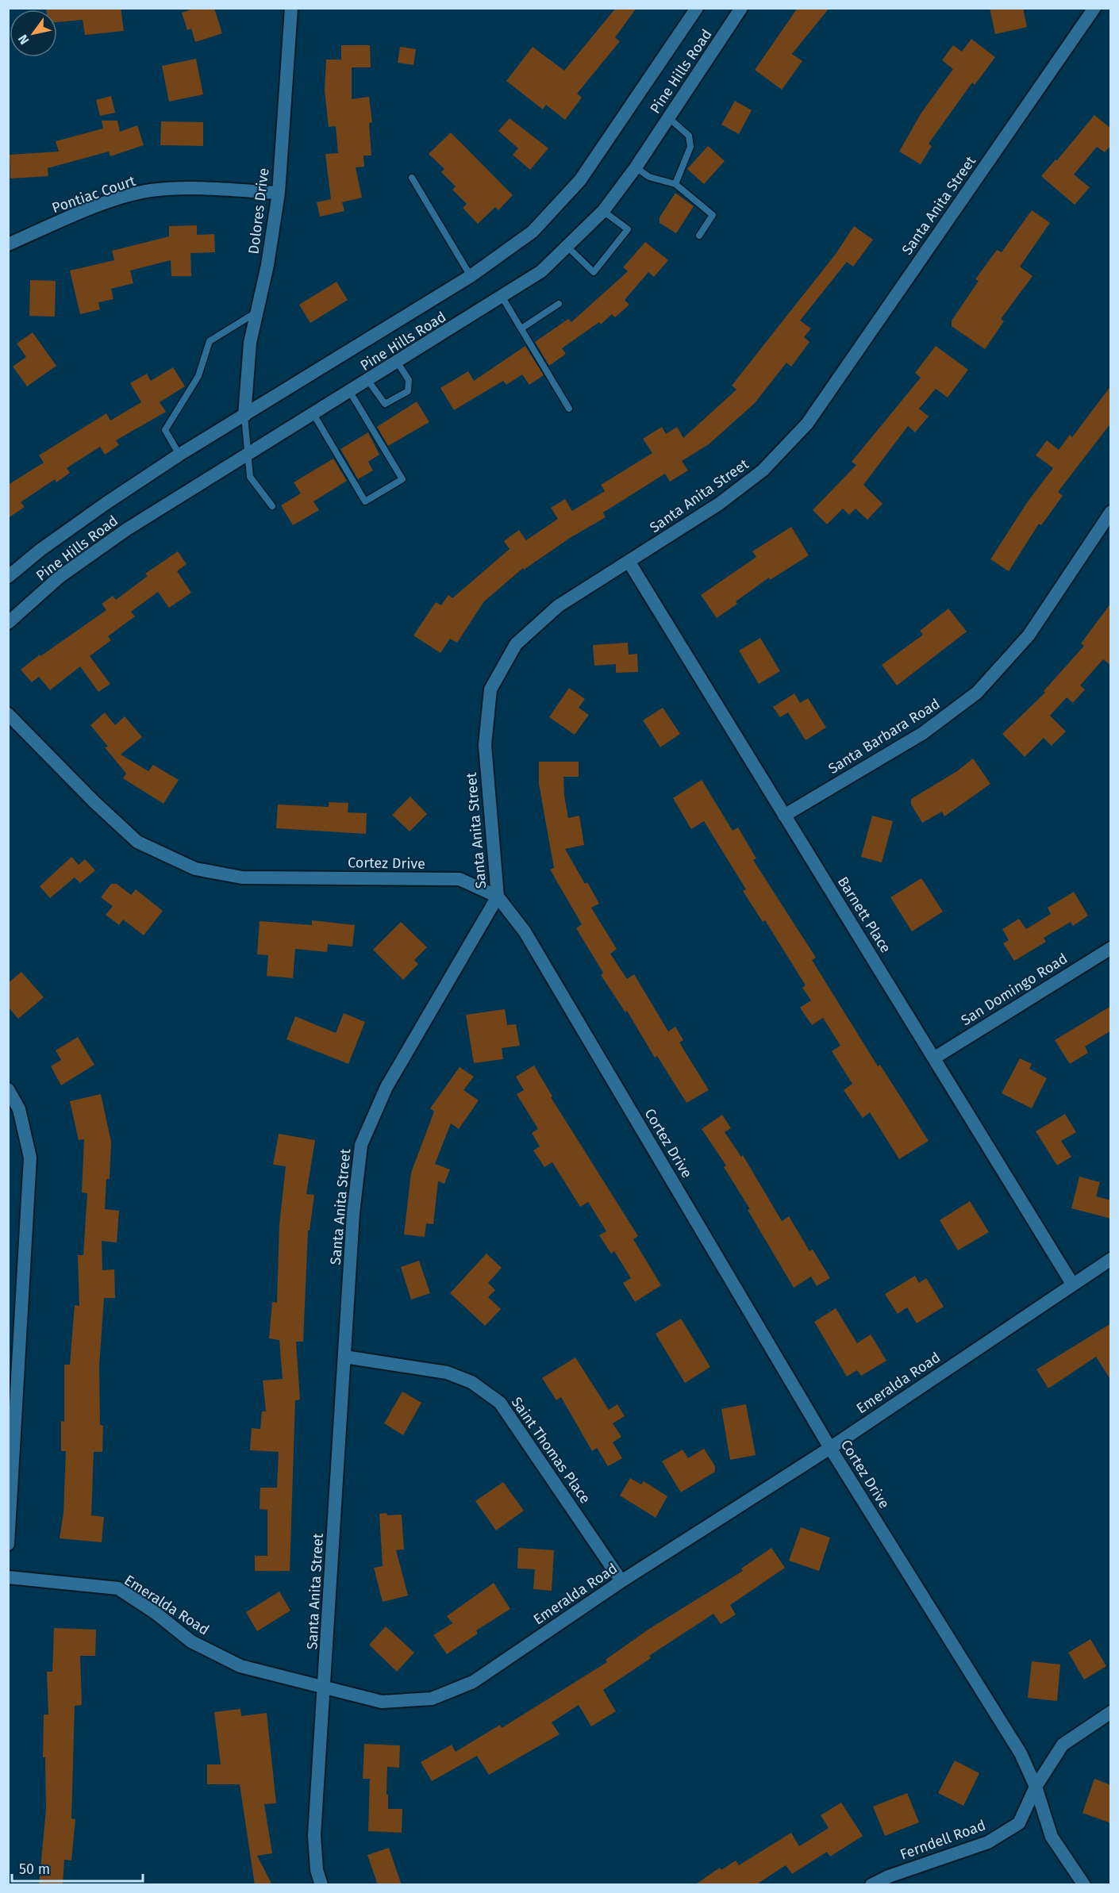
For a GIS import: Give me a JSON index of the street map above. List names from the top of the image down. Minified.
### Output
{"streets":{"street":["Pine Hills Road","Pontiac Court","Santa Anita Street","Dolores Drive","Santa Barbara Road","Cortez Drive","Barnett Place","San Domingo Road","Emeralda Road","Saint Thomas Place","Ferndell Road"]},"crossings":[["Pine Hills Road","Dolores Drive"],["Pontiac Court","Dolores Drive"],["Santa Anita Street","Cortez Drive"],["Santa Anita Street","Barnett Place"],["Santa Anita Street","Emeralda Road"],["Santa Anita Street","Saint Thomas Place"],["Santa Barbara Road","Barnett Place"],["Cortez Drive","Emeralda Road"],["Cortez Drive","Ferndell Road"],["Barnett Place","San Domingo Road"],["Barnett Place","Emeralda Road"],["Emeralda Road","Saint Thomas Place"]],"scale_bar":"50 m","north":"bottom left"}
